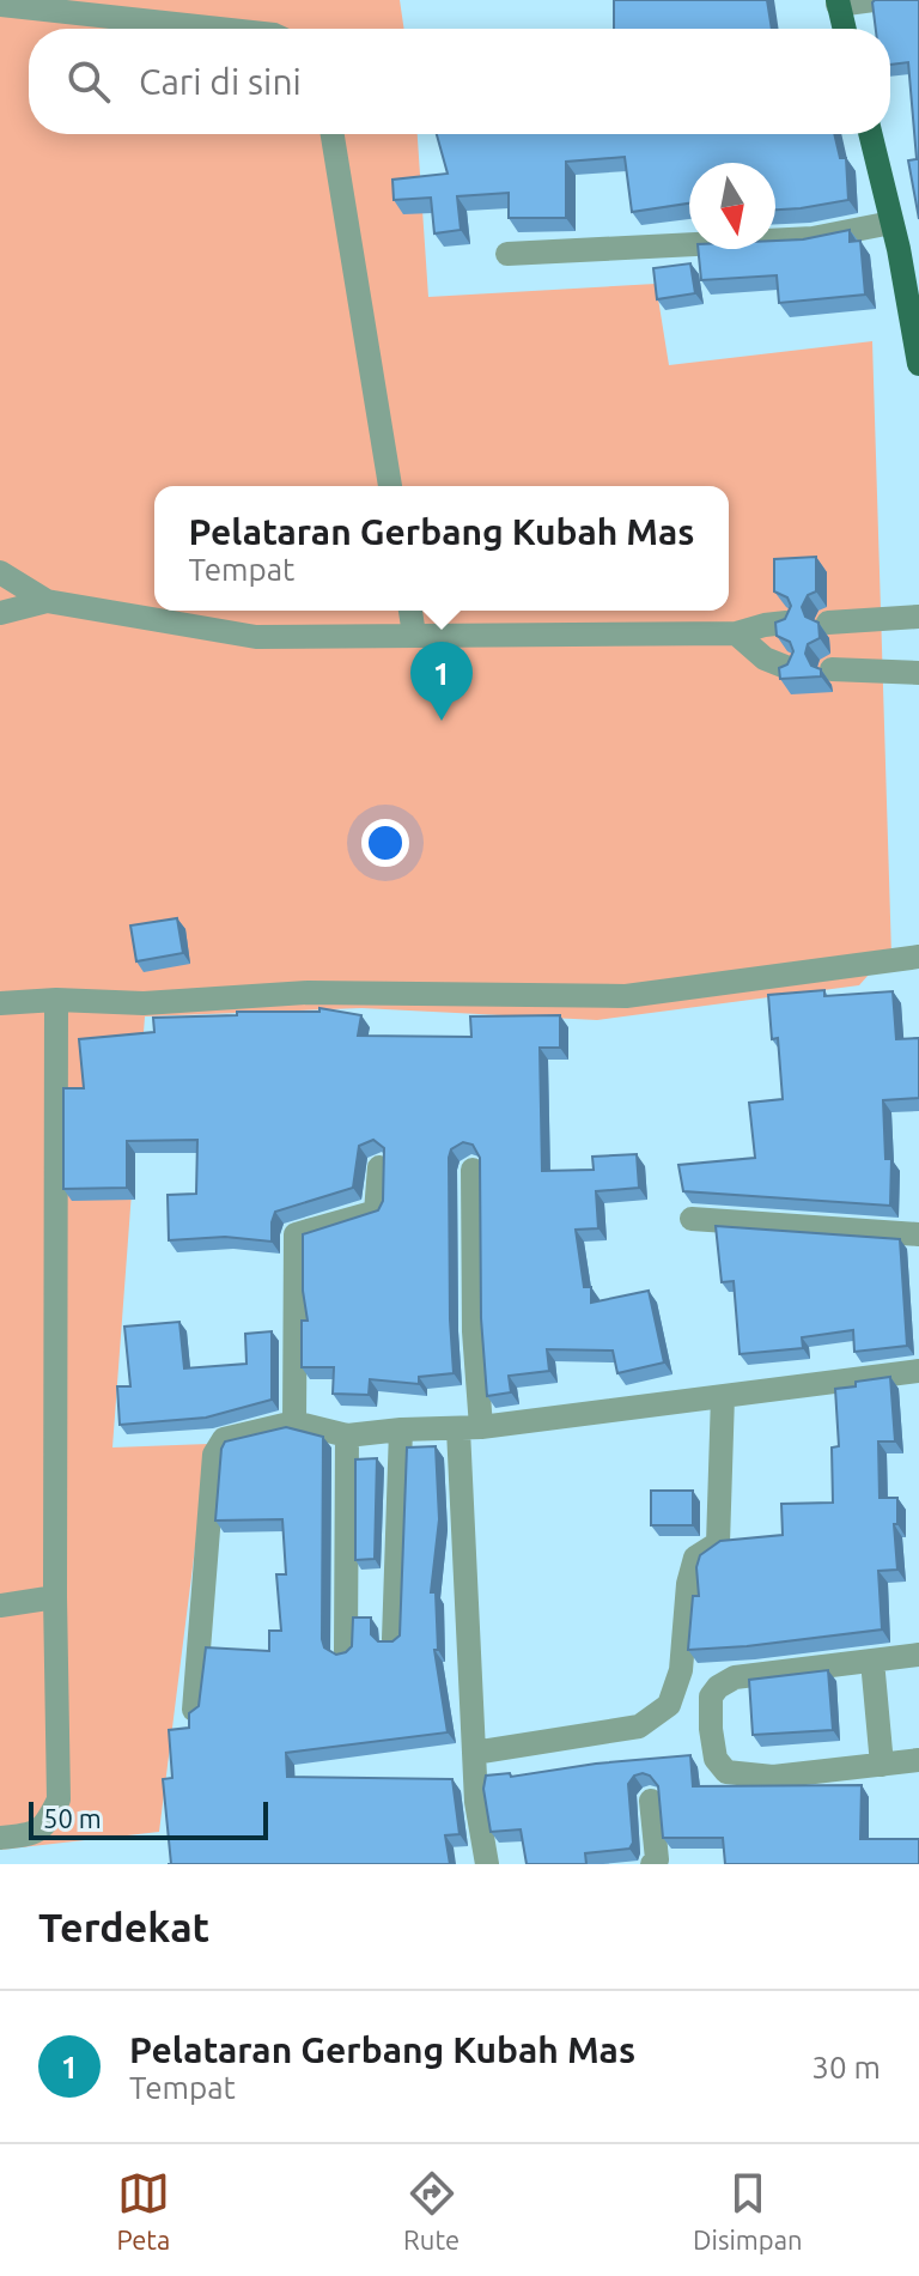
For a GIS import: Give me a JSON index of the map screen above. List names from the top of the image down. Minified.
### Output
{"scale_bar":"50 m","north":"bottom","page":{"search":"Cari di sini","popup":["Pelataran Gerbang Kubah Mas","Tempat"],"pins":"1","scale":"50 m","heading":"Terdekat","list":[{"mark":"1","name":"Pelataran Gerbang Kubah Mas","note":"Tempat","value":"30 m"}],"nav":["Peta","Rute","Disimpan"]}}
